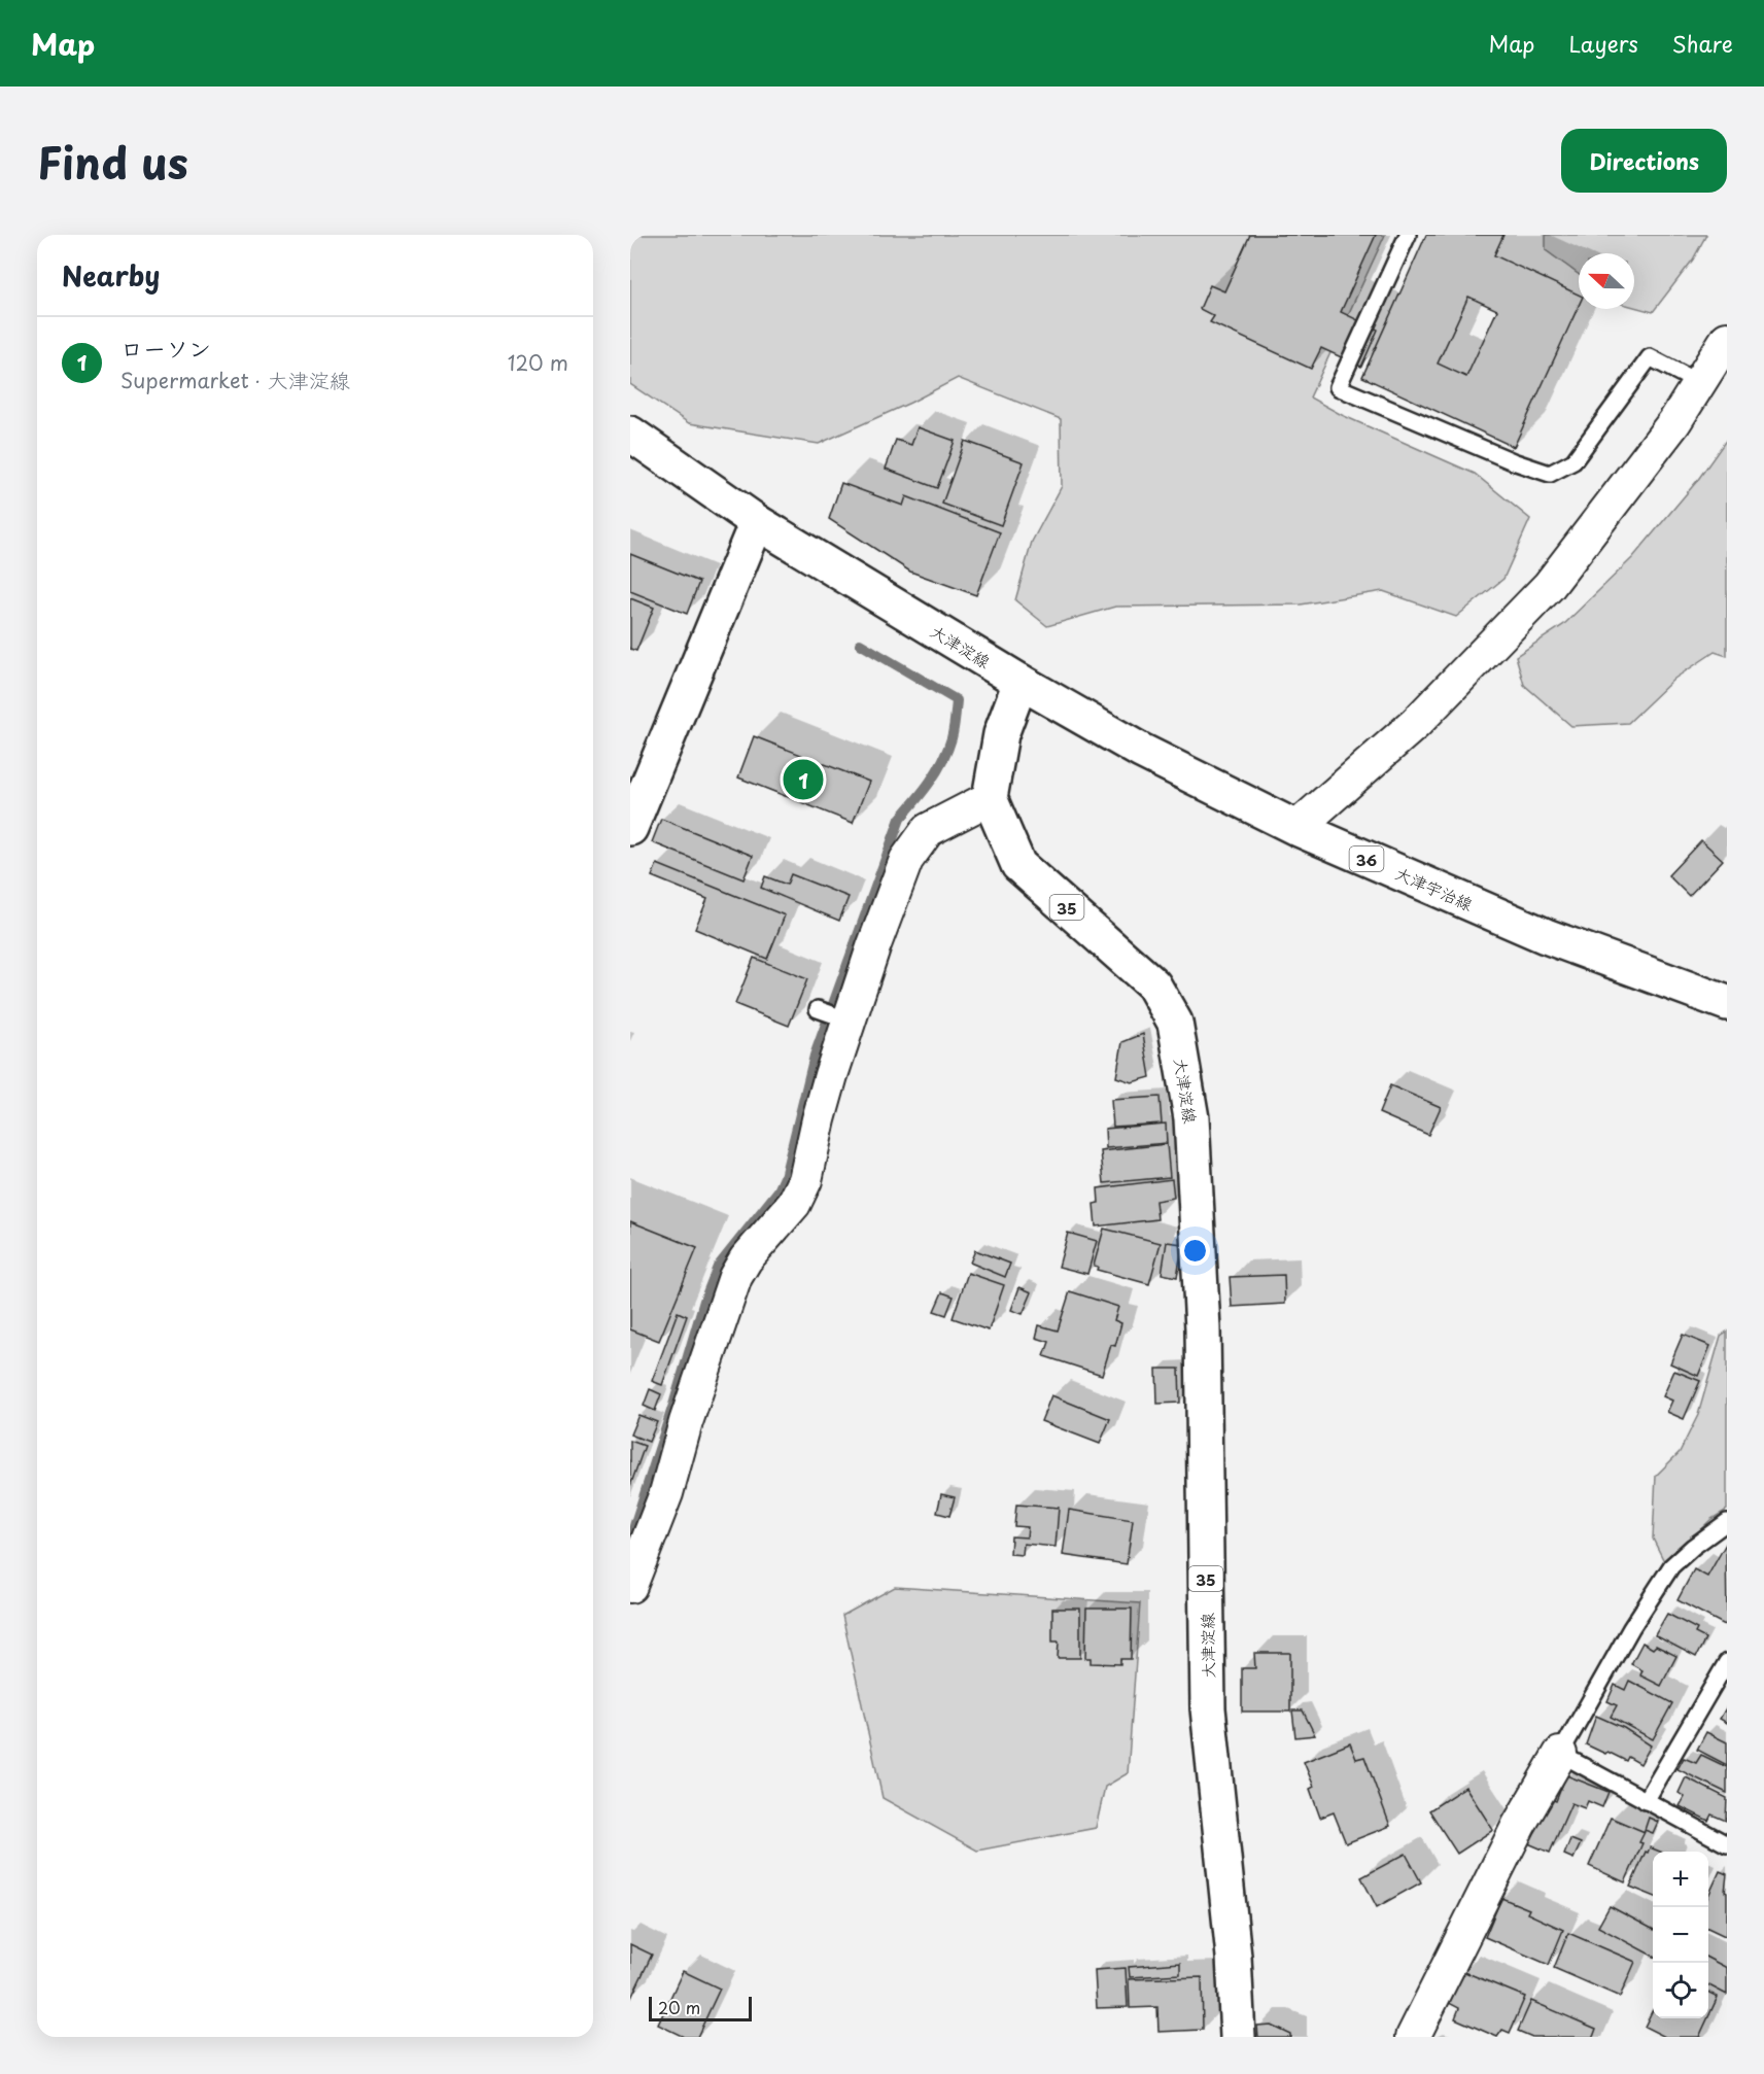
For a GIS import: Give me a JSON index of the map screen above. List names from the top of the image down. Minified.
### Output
{"streets":{"main road":["大津淀線","36","大津宇治線","35"]},"crossings":[["大津淀線","大津宇治線"]],"scale_bar":"20 m","north":"left","page":{"header":"Map","nav":["Map","Layers","Share"],"title":"Find us","buttons":"Directions","heading":"Nearby","list":[{"mark":"1","name":"ローソン","note":"Supermarket · 大津淀線","value":"120 m"}],"pins":"1","map_buttons":["+","−"],"scale":"20 m"}}
